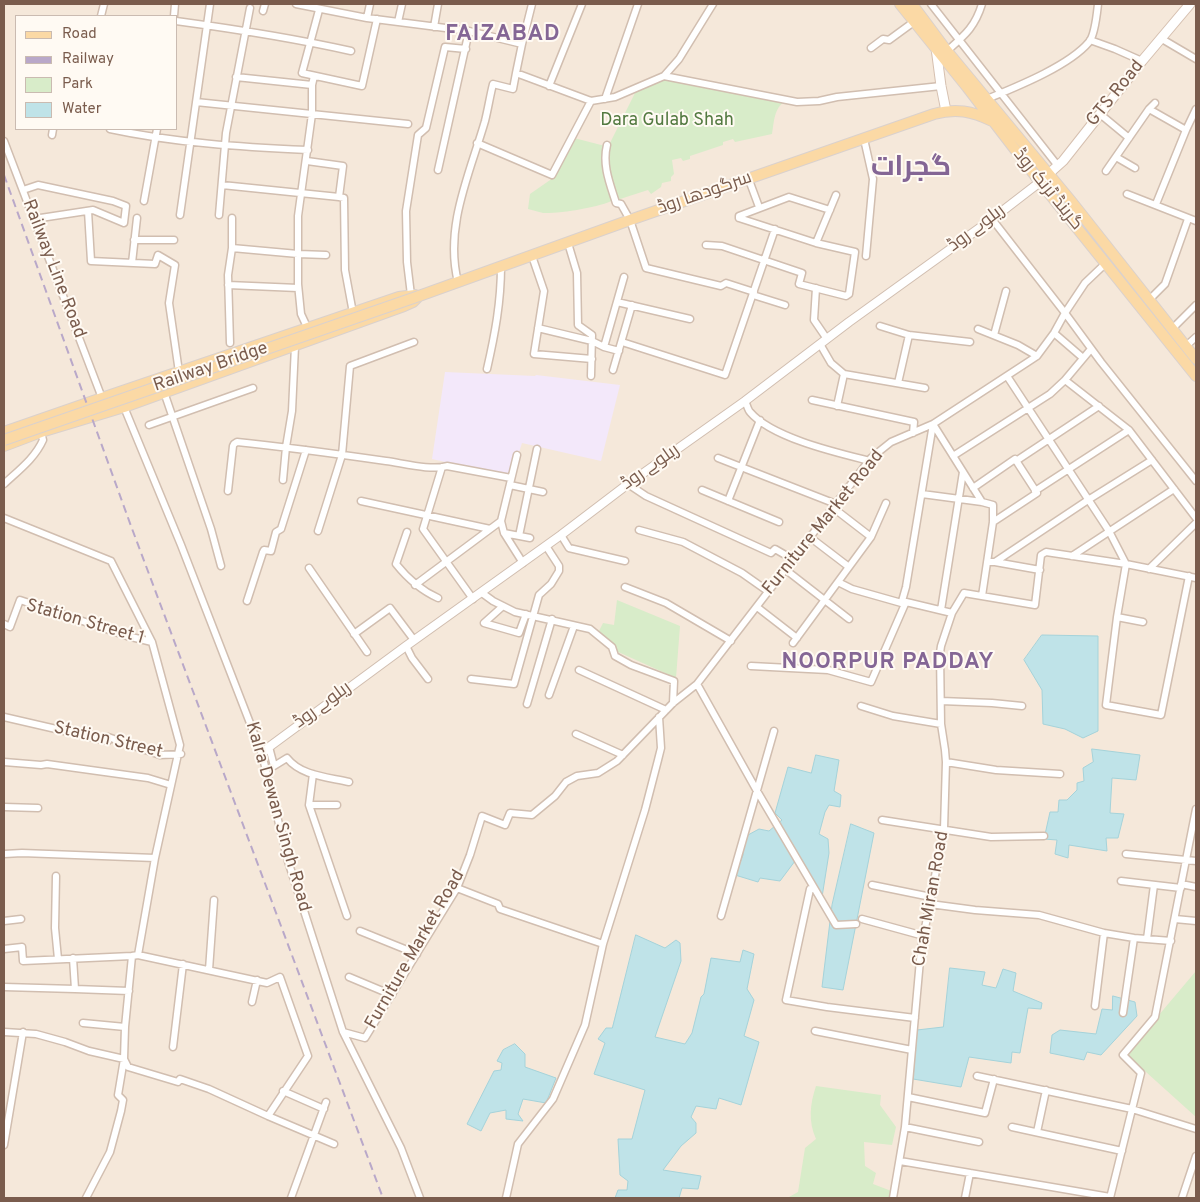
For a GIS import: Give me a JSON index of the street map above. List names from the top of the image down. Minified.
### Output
{"streets":{"main road":["GTS Road","گرینڈ ٹرنک روڈ","سرگودھا روڈ","Railway Bridge"],"street":["ریلوے روڈ","Railway Line Road","Furniture Market Road","Station Street 1","Station Street","Kalra Dewan Singh Road","Chah Miran Road"]},"crossings":[["GTS Road","گرینڈ ٹرنک روڈ"],["GTS Road","ریلوے روڈ"],["گرینڈ ٹرنک روڈ","سرگودھا روڈ"],["گرینڈ ٹرنک روڈ","ریلوے روڈ"],["گرینڈ ٹرنک روڈ","Furniture Market Road"],["سرگودھا روڈ","Railway Bridge"],["ریلوے روڈ","Kalra Dewan Singh Road"],["Furniture Market Road","Kalra Dewan Singh Road"]],"districts":["FAIZABAD","گجرات","NOORPUR PADDAY"],"parks":["Dara Gulab Shah"],"legend":["Road","Railway","Park","Water"]}
